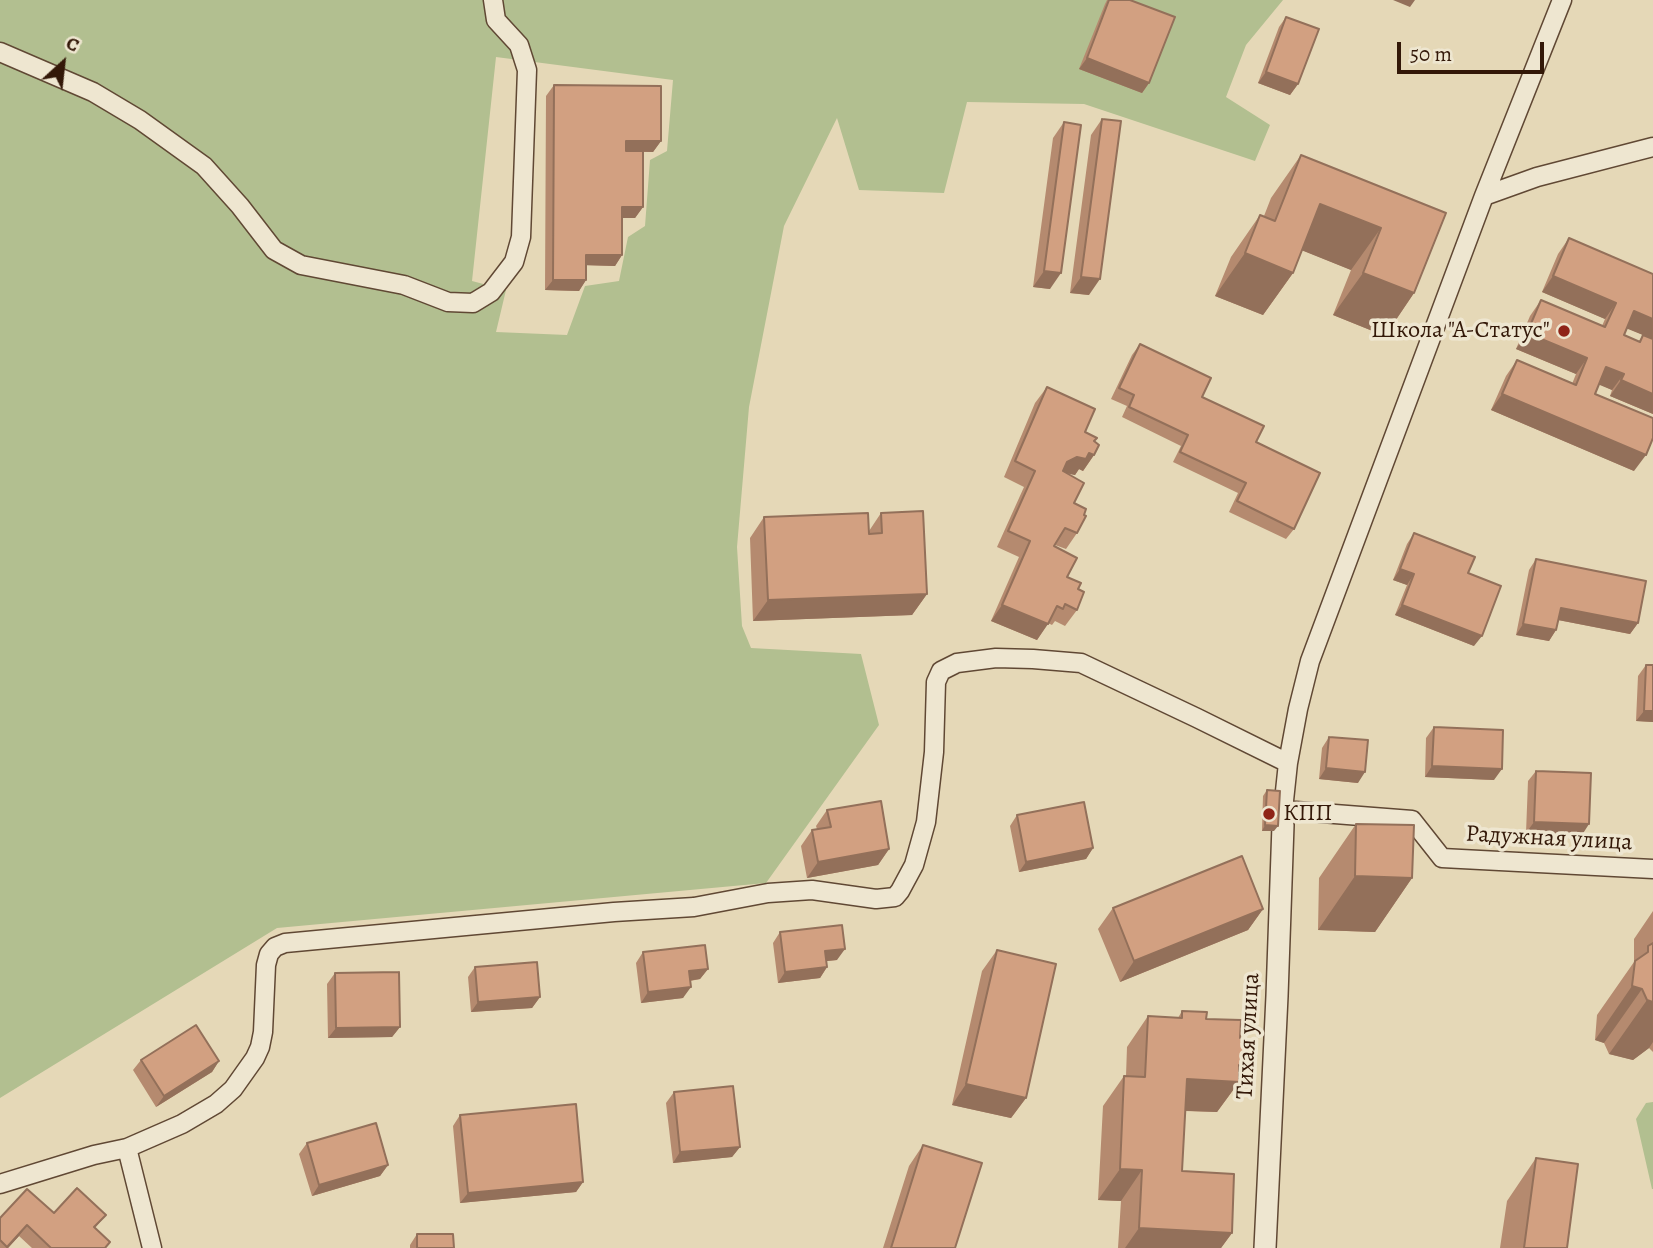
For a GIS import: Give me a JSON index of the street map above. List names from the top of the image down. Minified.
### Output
{"streets":{"street":["Радужная улица","Тихая улица"]},"crossings":[["Радужная улица","Тихая улица"]],"places":["Школа \"А-Статус\"","КПП"],"scale_bar":"50 m","north":"top right"}
